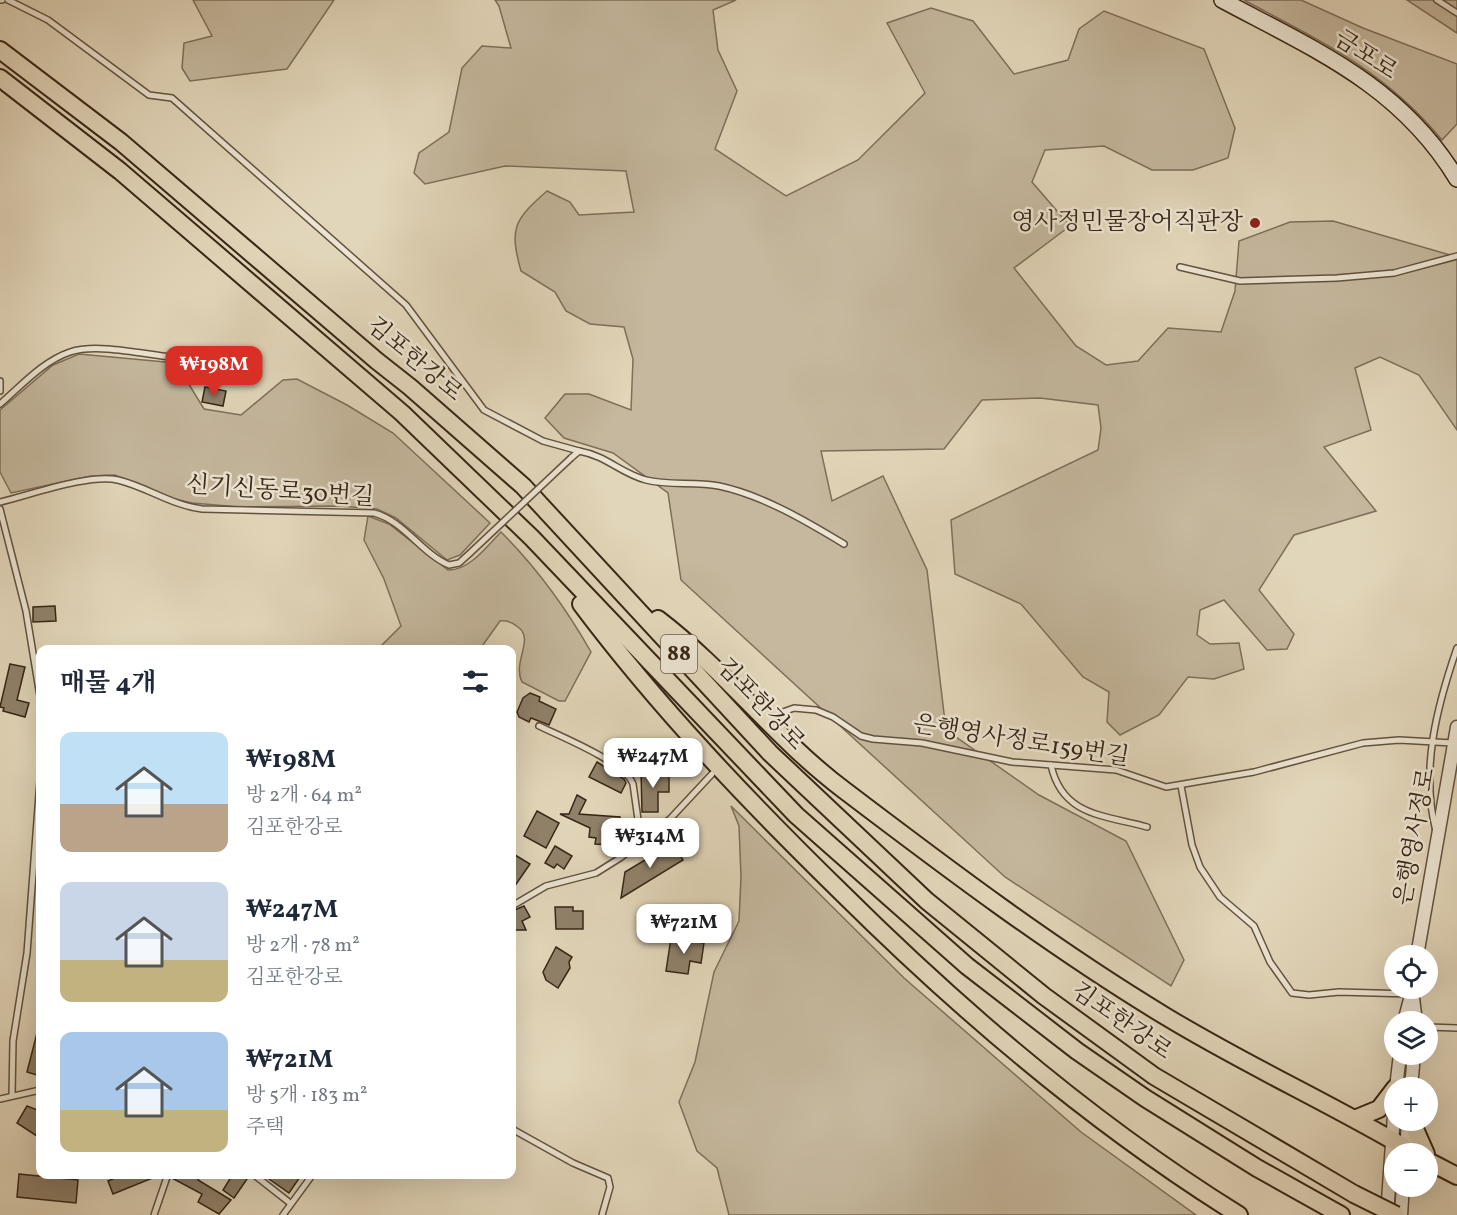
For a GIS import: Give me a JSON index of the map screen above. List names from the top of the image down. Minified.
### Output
{"streets":{"highway":["김포한강로","88"],"main road":["금포로"],"street":["은행영사정로"],"lane":["신기신동로30번길","은행영사정로159번길"]},"crossings":[["은행영사정로159번길","은행영사정로"]],"places":["영사정민물장어직판장"],"page":{"price":["₩198M","₩247M","₩314M","₩721M"],"heading":"매물 4개","list":[{"name":"₩198M","note":"방 2개 · 64 m² · 김포한강로"},{"name":"₩247M","note":"방 2개 · 78 m² · 김포한강로"},{"name":"₩721M","note":"방 5개 · 183 m² · 주택"}],"map_buttons":["+","−"]}}
